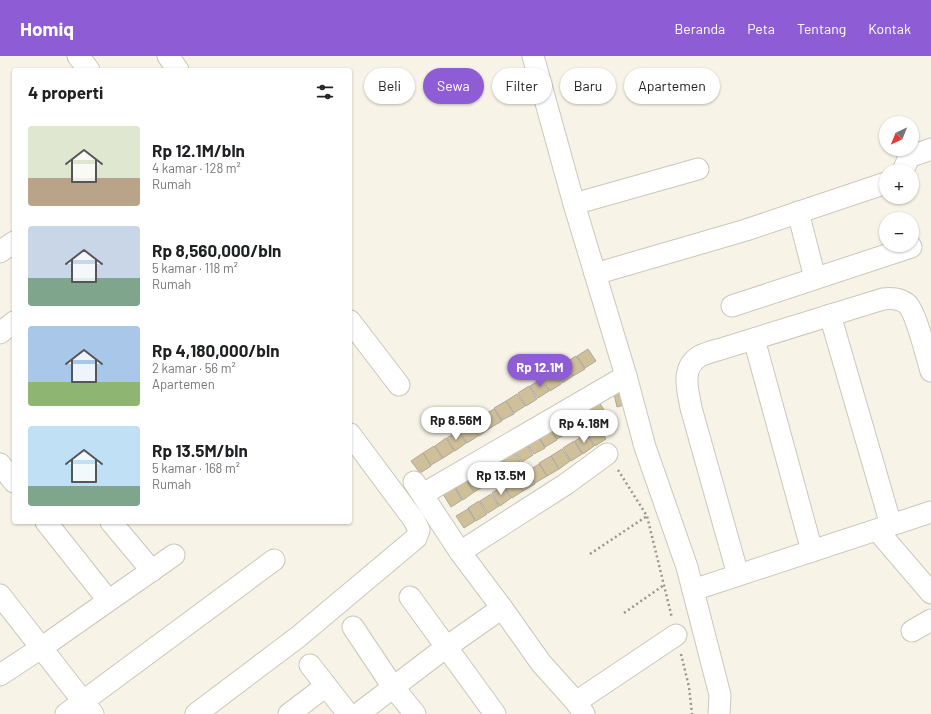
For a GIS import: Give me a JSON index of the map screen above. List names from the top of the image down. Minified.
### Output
{"north":"bottom left","page":{"header":"Homiq","nav":["Beranda","Peta","Tentang","Kontak"],"chip":["Beli","Sewa","Filter","Baru","Apartemen"],"heading":"4 properti","map_buttons":["+","−"],"list":[{"name":"Rp 12.1M/bln","note":"4 kamar · 128 m² · Rumah"},{"name":"Rp 8,560,000/bln","note":"5 kamar · 118 m² · Rumah"},{"name":"Rp 4,180,000/bln","note":"2 kamar · 56 m² · Apartemen"},{"name":"Rp 13.5M/bln","note":"5 kamar · 168 m² · Rumah"}],"price":["Rp 12.1M","Rp 8.56M","Rp 4.18M","Rp 13.5M"]}}
